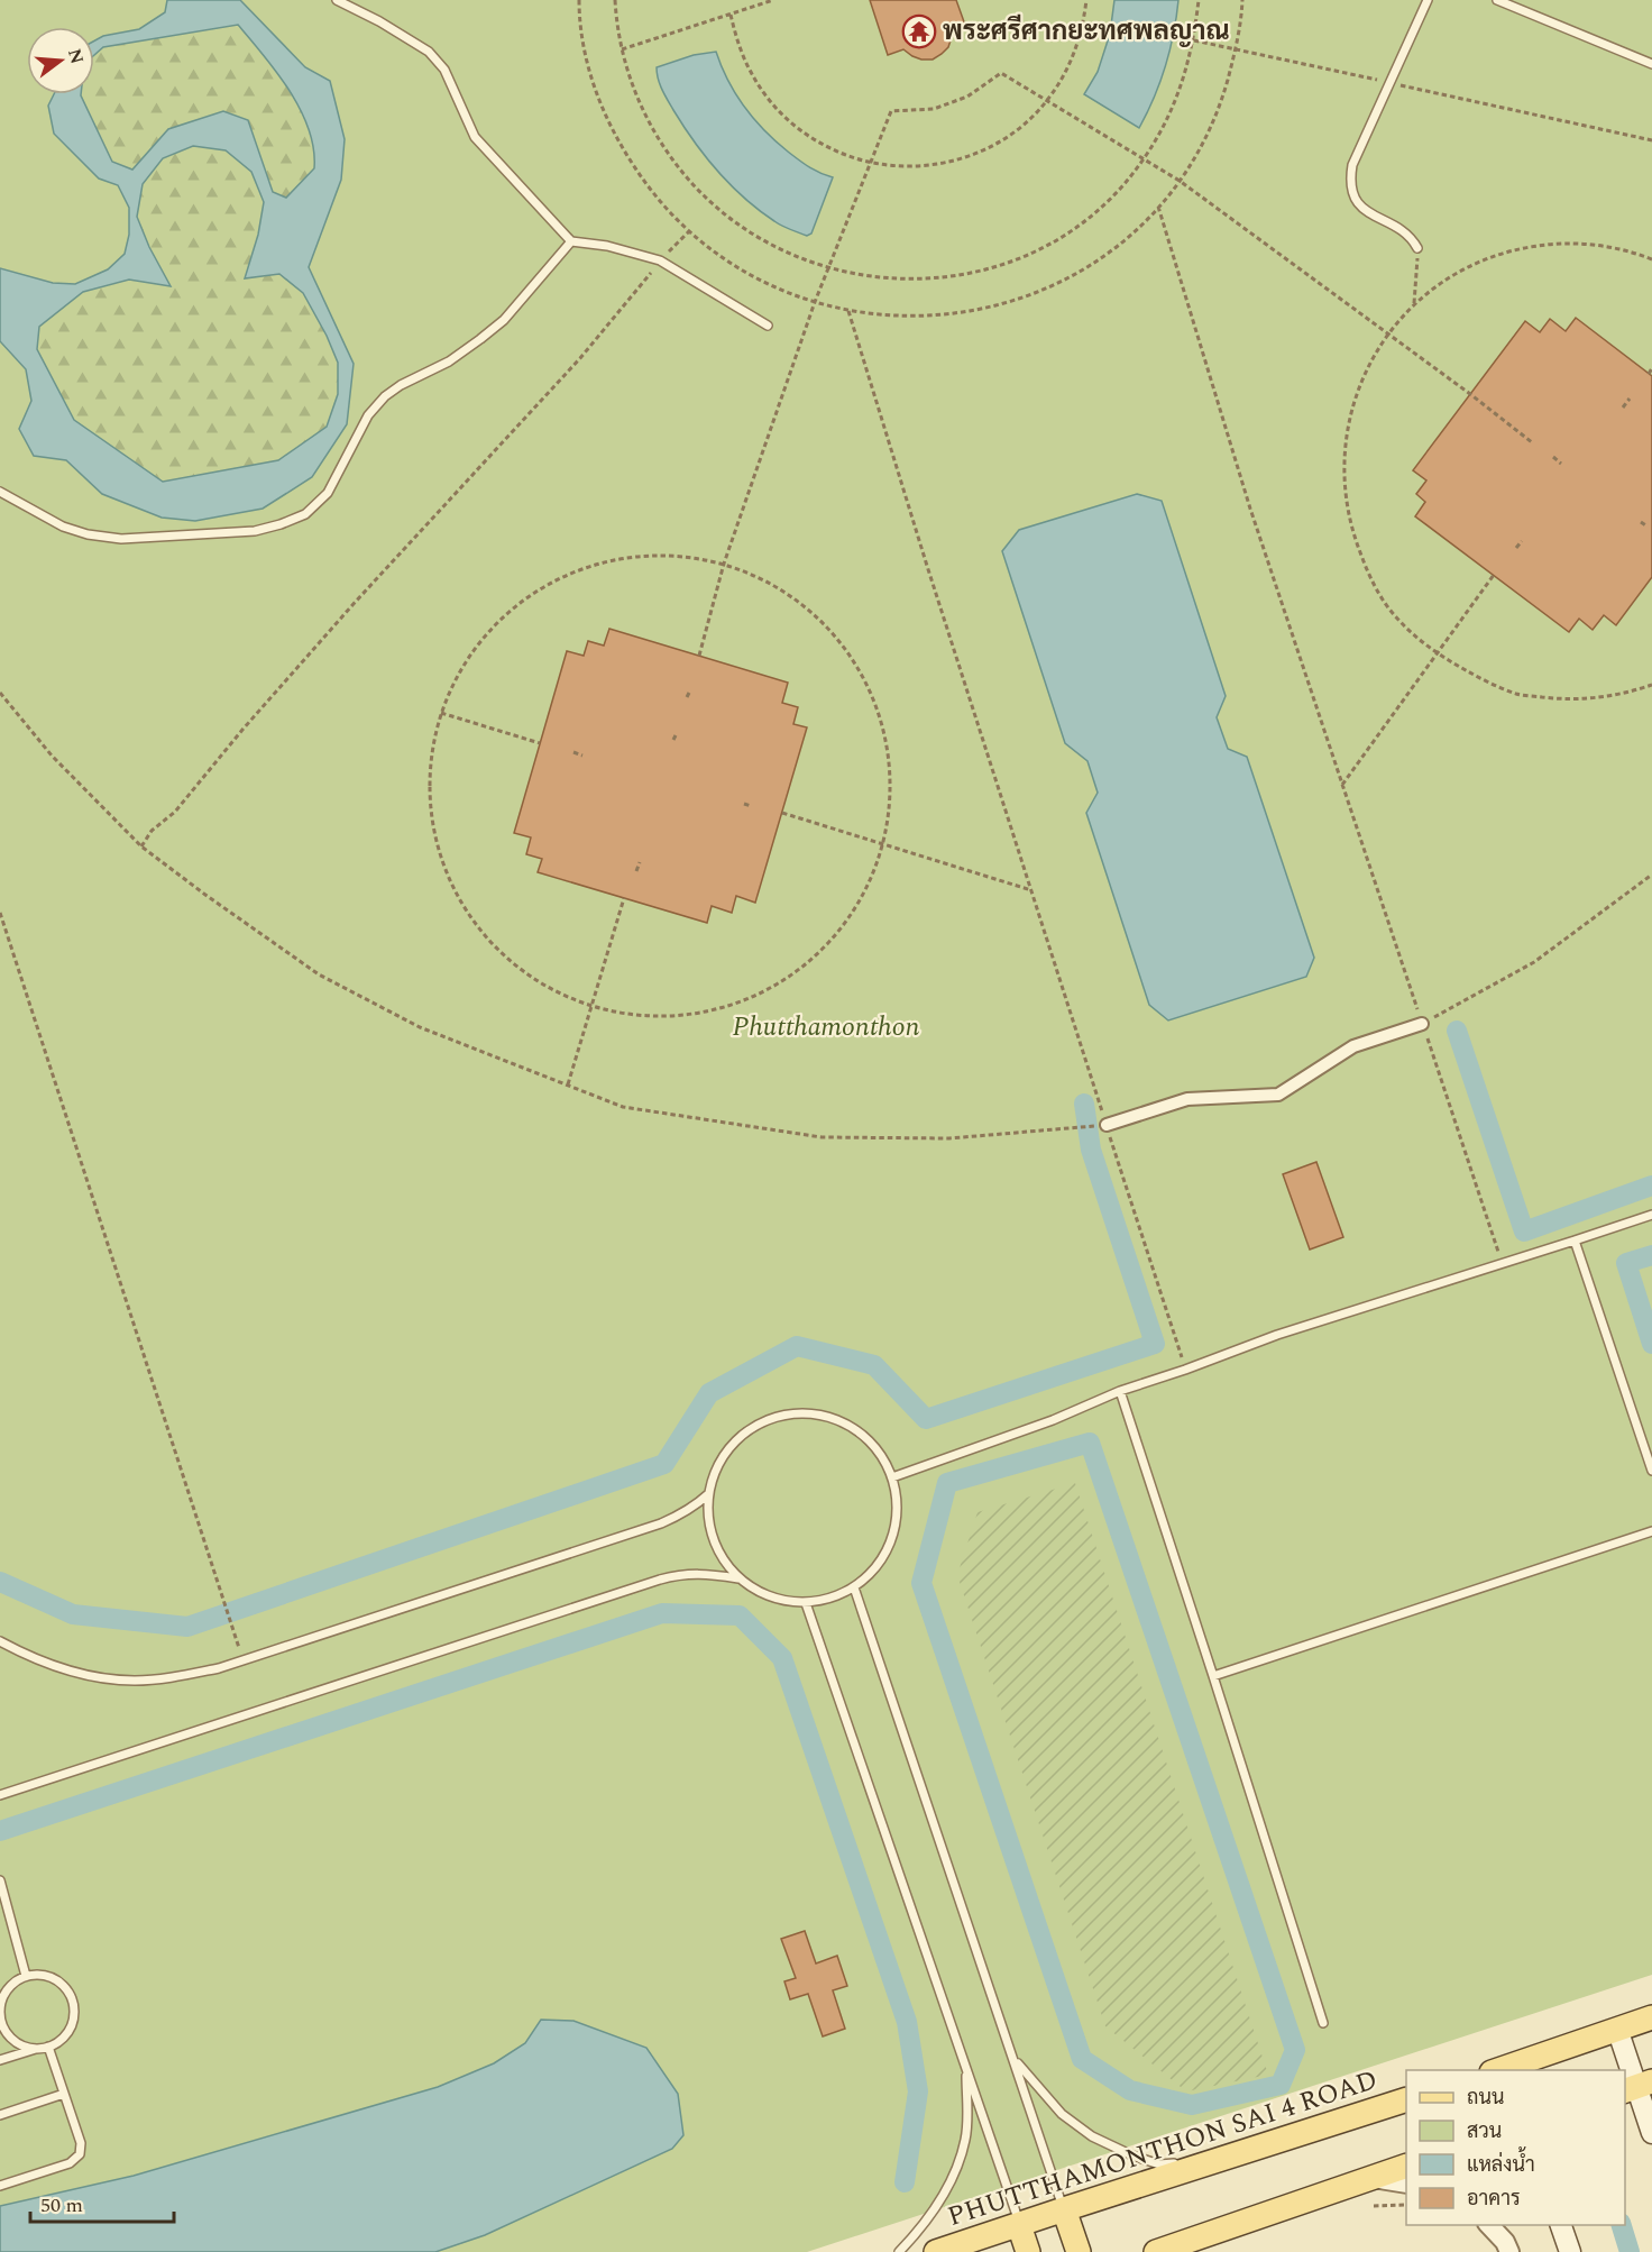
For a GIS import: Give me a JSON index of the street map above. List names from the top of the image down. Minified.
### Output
{"streets":{"main road":["PHUTTHAMONTHON SAI 4 ROAD"]},"parks":["Phutthamonthon"],"places":{"temple":["พระศรีศากยะทศพลญาณ"]},"legend":["ถนน","สวน","แหล่งน้ำ","อาคาร"],"scale_bar":"50 m","north":"right"}
